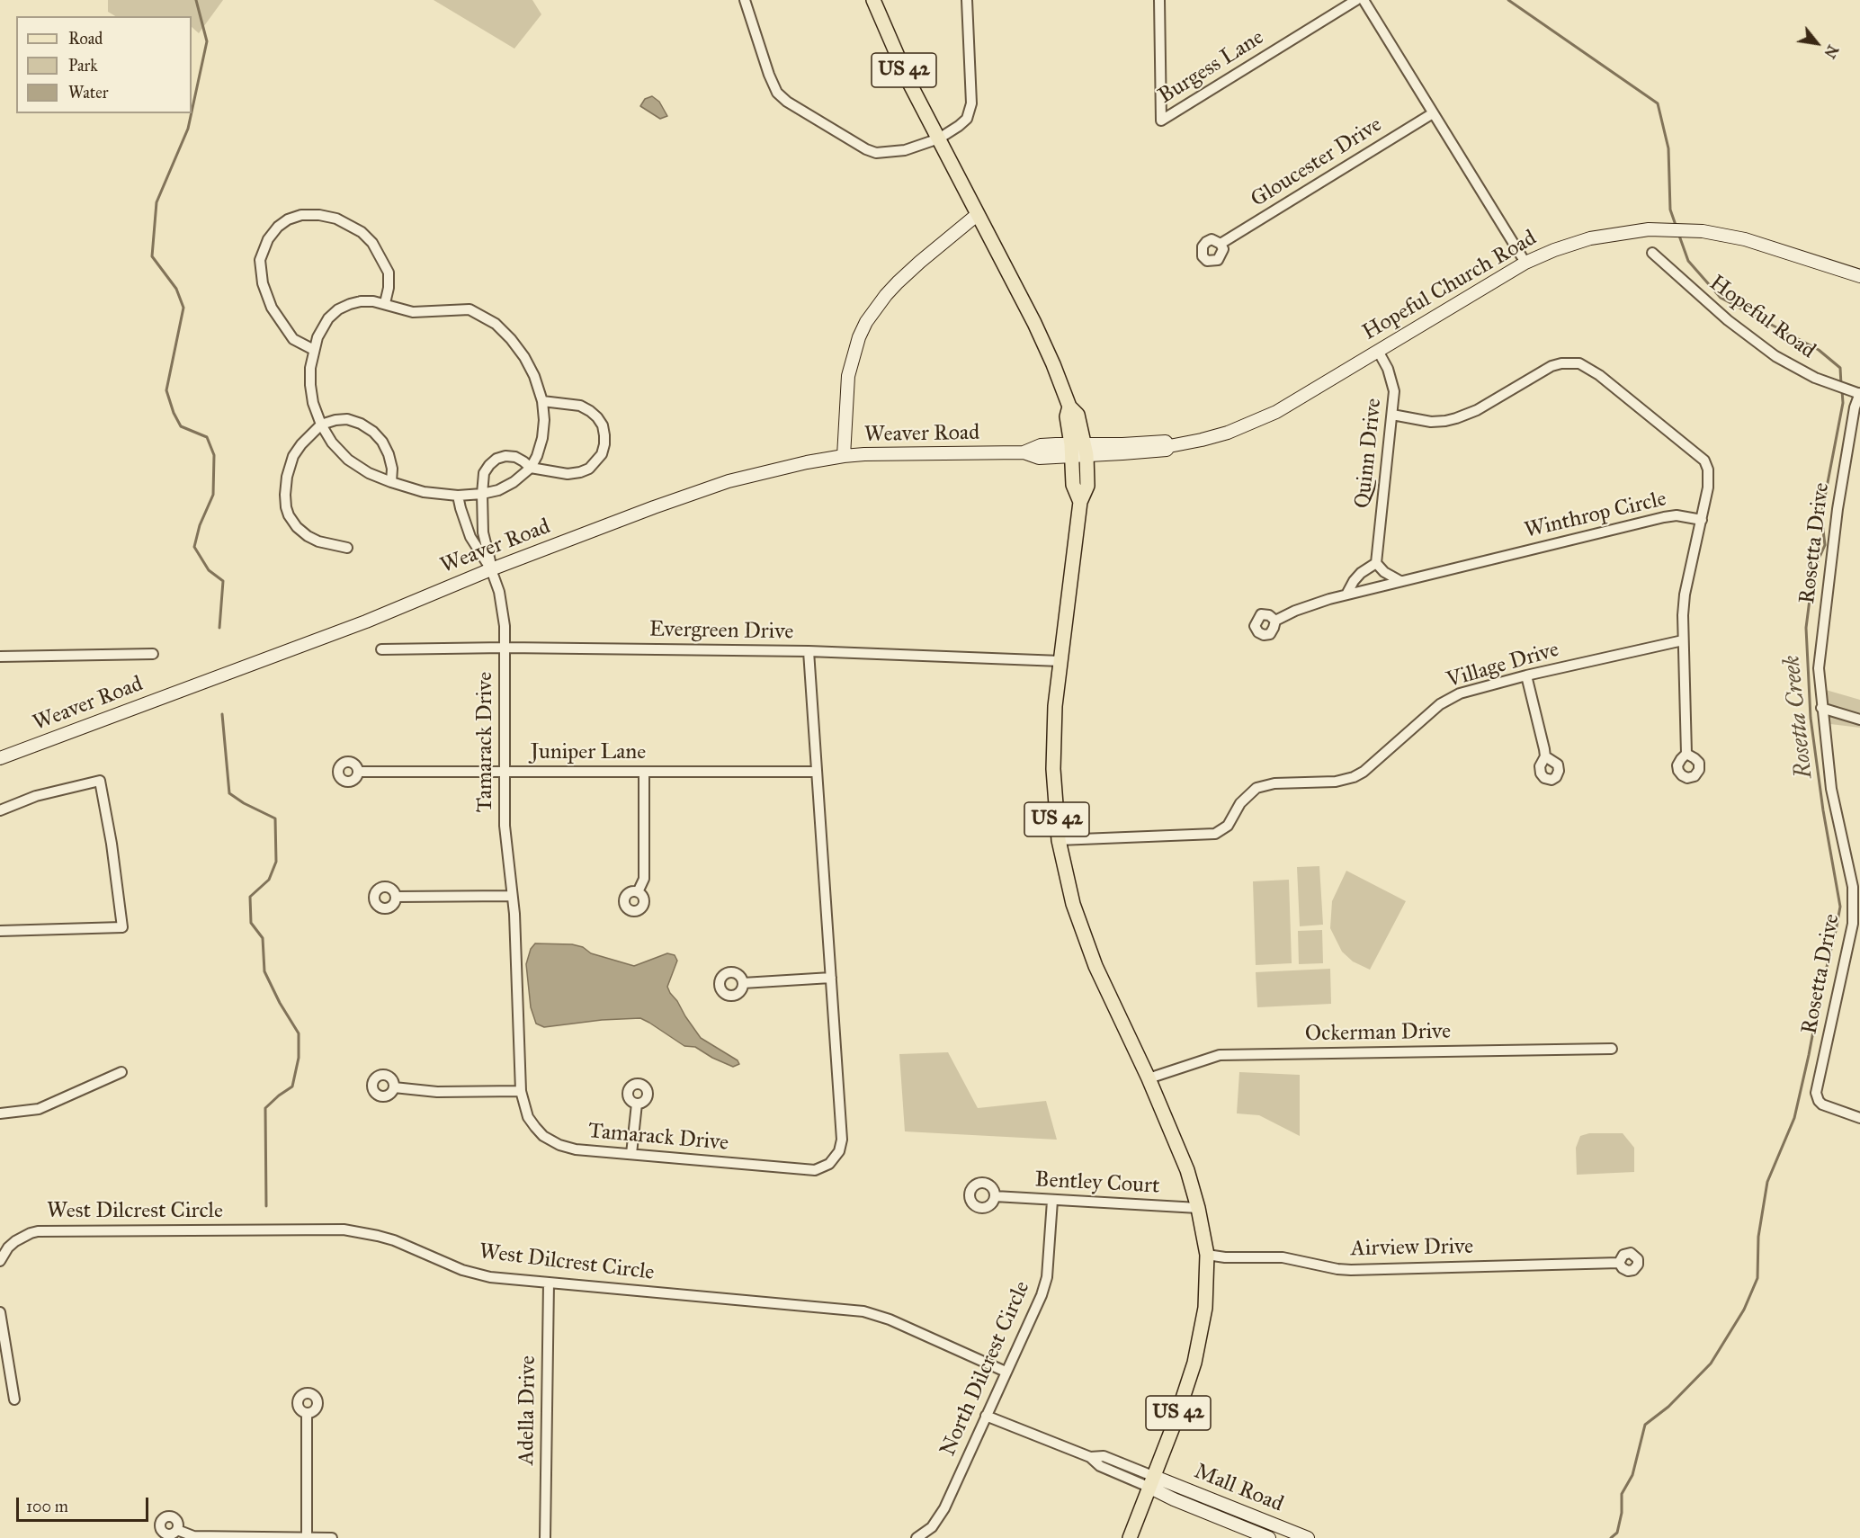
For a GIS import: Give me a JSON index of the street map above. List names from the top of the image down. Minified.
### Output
{"streets":{"main road":["US 42","Hopeful Church Road","Weaver Road","Mall Road"],"street":["Burgess Lane","Gloucester Drive","Hopeful Road","Quinn Drive","Winthrop Circle","Rosetta Drive","Evergreen Drive","Village Drive","Tamarack Drive","Juniper Lane","Ockerman Drive","Bentley Court","West Dilcrest Circle","Airview Drive","North Dilcrest Circle","Adella Drive"]},"crossings":[["US 42","Hopeful Church Road"],["US 42","Weaver Road"],["US 42","Evergreen Drive"],["US 42","Village Drive"],["US 42","Ockerman Drive"],["US 42","Bentley Court"],["US 42","Airview Drive"],["US 42","Mall Road"],["Hopeful Church Road","Weaver Road"],["Hopeful Church Road","Quinn Drive"],["Hopeful Road","Rosetta Drive"],["Weaver Road","Tamarack Drive"],["Evergreen Drive","Tamarack Drive"],["Tamarack Drive","Juniper Lane"],["Bentley Court","North Dilcrest Circle"],["West Dilcrest Circle","North Dilcrest Circle"],["West Dilcrest Circle","Adella Drive"]],"water":["Rosetta Creek"],"legend":["Road","Park","Water"],"scale_bar":"100 m","north":"bottom right"}
